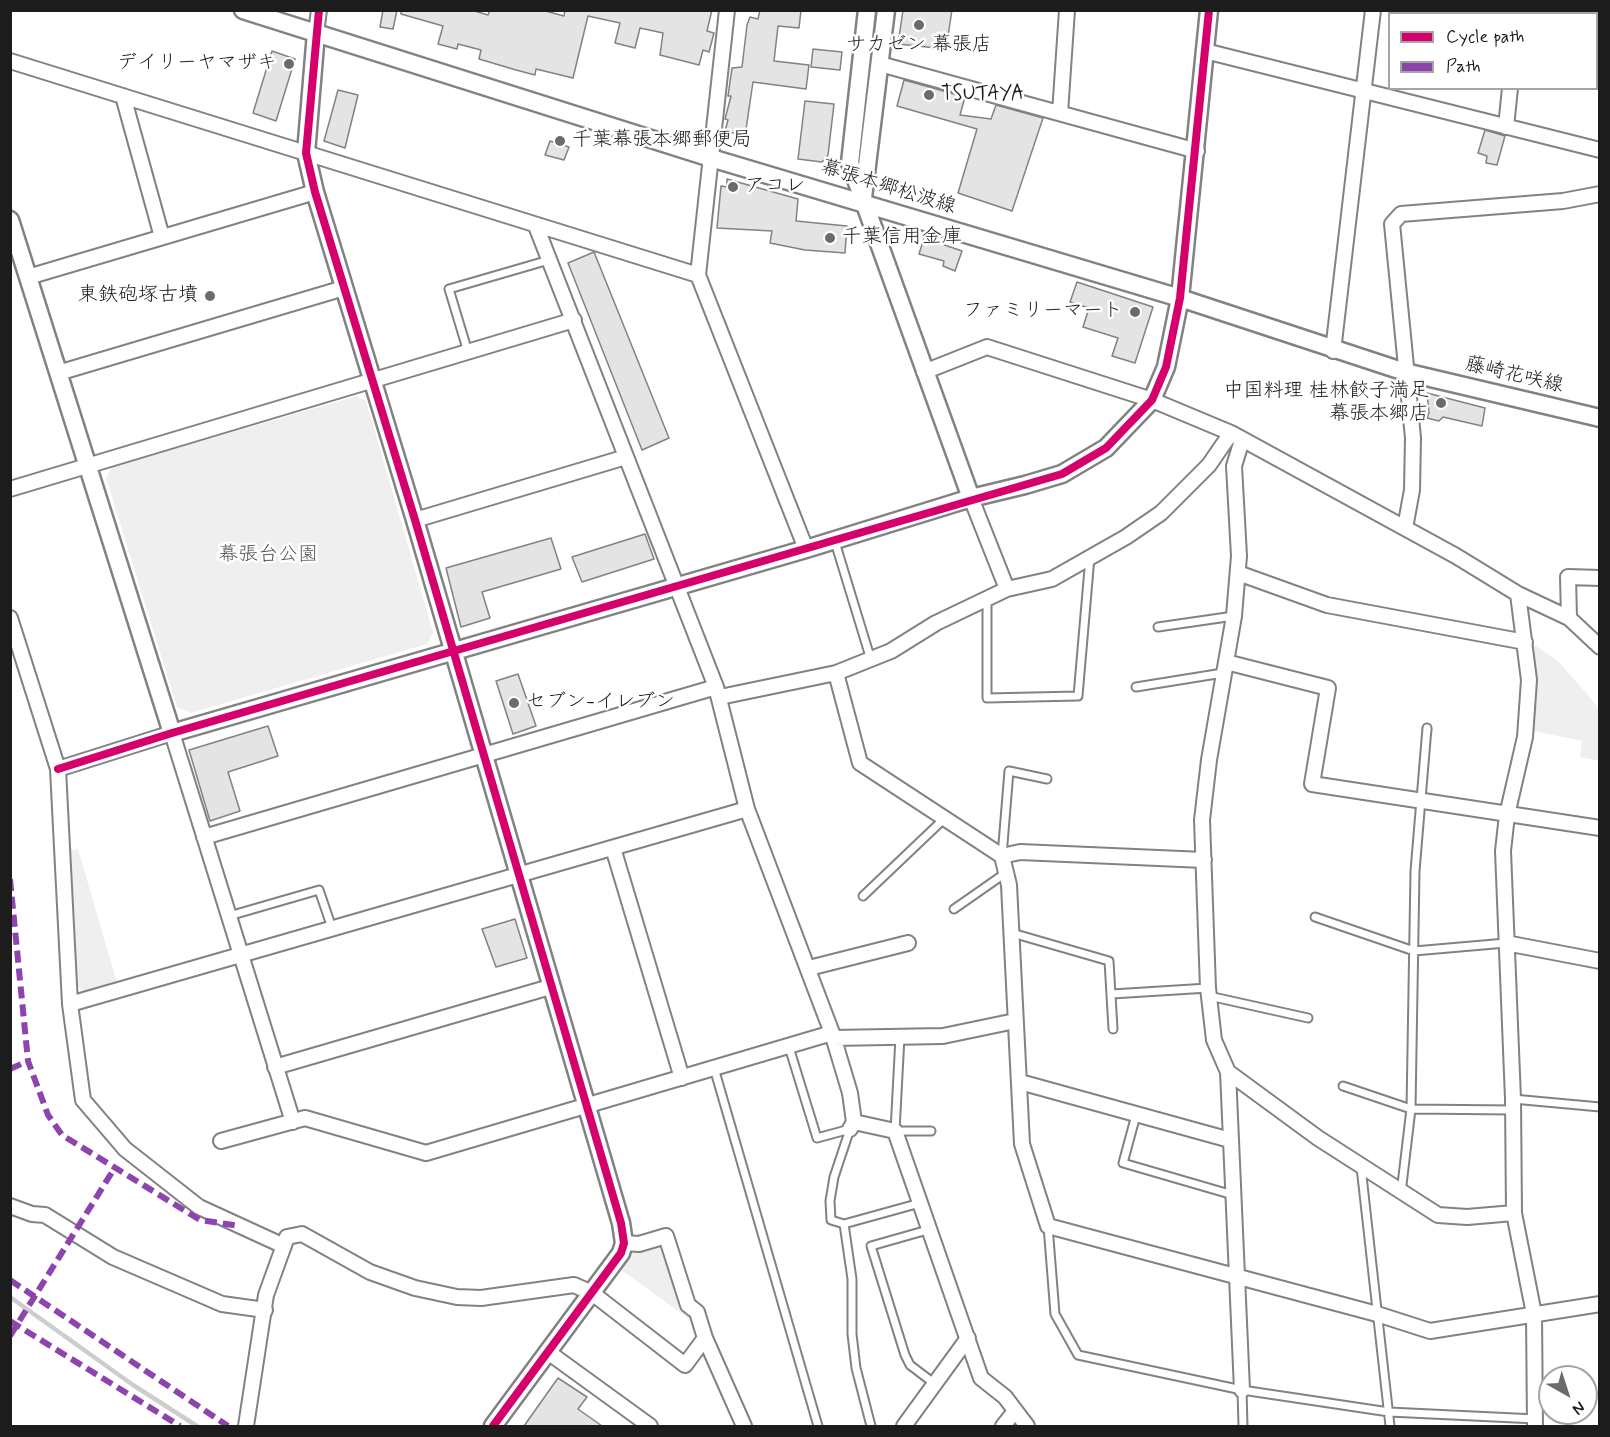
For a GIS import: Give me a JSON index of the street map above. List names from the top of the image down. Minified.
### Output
{"streets":{"street":["幕張本郷松波線","藤崎花咲線"]},"crossings":[["幕張本郷松波線","藤崎花咲線"]],"parks":["幕張台公園"],"places":["サカゼン 幕張店","デイリーヤマザキ","TSUTAYA","千葉幕張本郷郵便局","アコレ","千葉信用金庫","東鉄砲塚古墳","ファミリーマート","中国料理 桂林餃子満足 幕張本郷店","セブン-イレブン"],"legend":["Cycle path","Path"],"north":"bottom right"}
